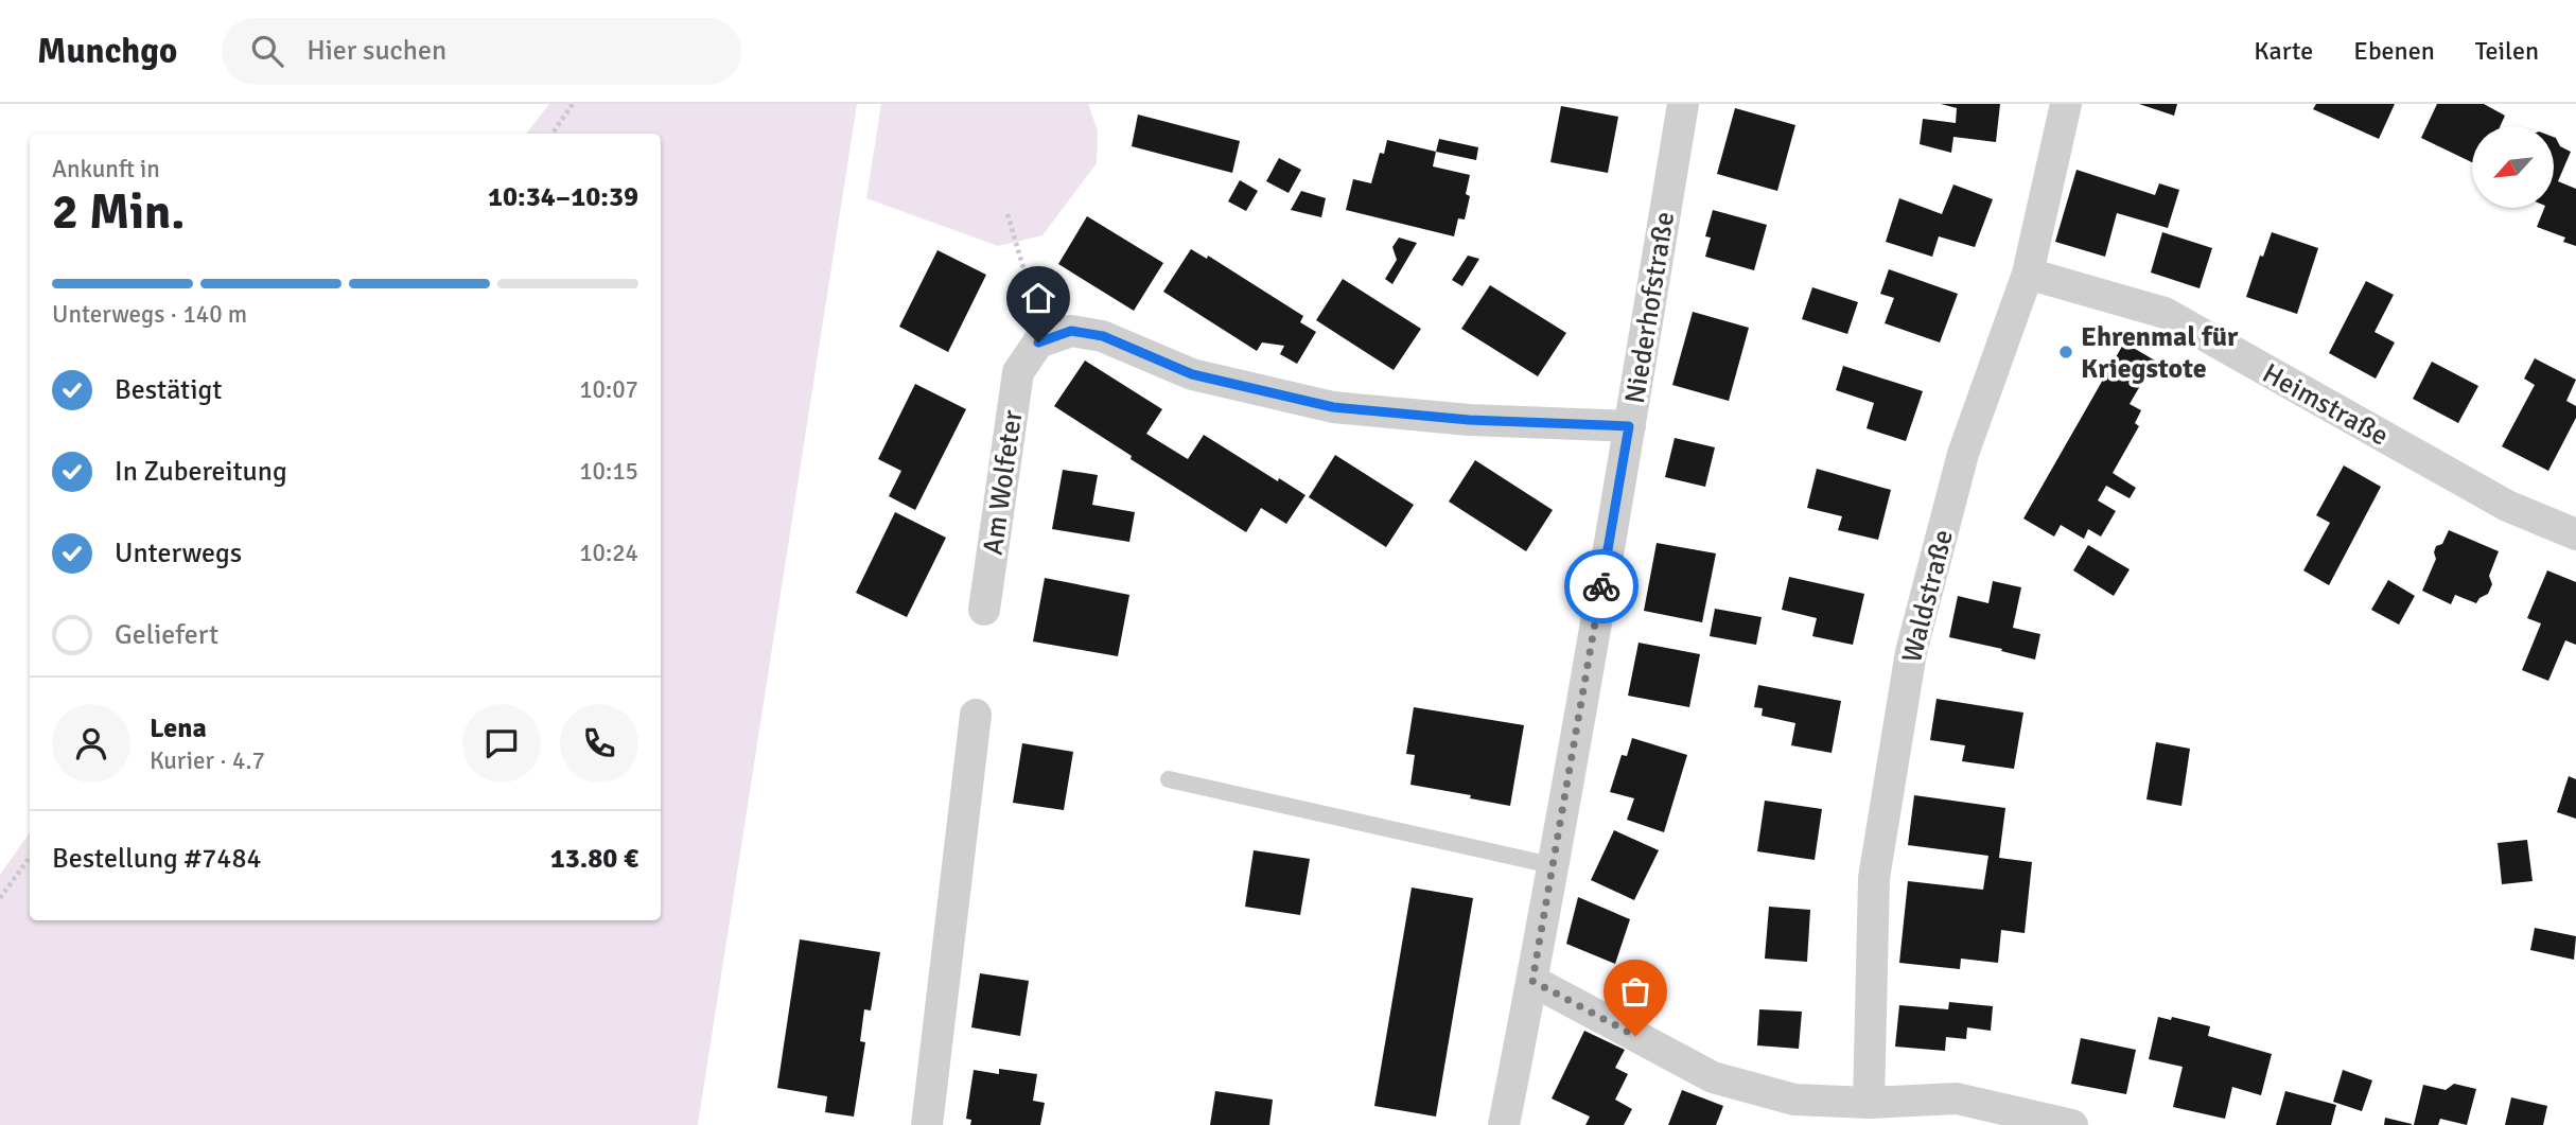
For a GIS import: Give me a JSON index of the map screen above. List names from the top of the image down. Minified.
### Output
{"streets":{"street":["Niederhofstraße","Heimstraße","Am Wolfeter","Waldstraße"]},"crossings":[["Heimstraße","Waldstraße"]],"places":["Ehrenmal für Kriegstote"],"north":"bottom left","page":{"header":"Munchgo","search":"Hier suchen","nav":["Karte","Ebenen","Teilen"],"heading":["2 Min.","Ankunft in","10:34–10:39"],"panel":["Lena","Kurier · 4.7","Bestellung #7484","13.80 €"],"bar":"Unterwegs · 140 m","list":[["Bestätigt","10:07"],["In Zubereitung","10:15"],["Unterwegs","10:24"],"Geliefert"]}}
